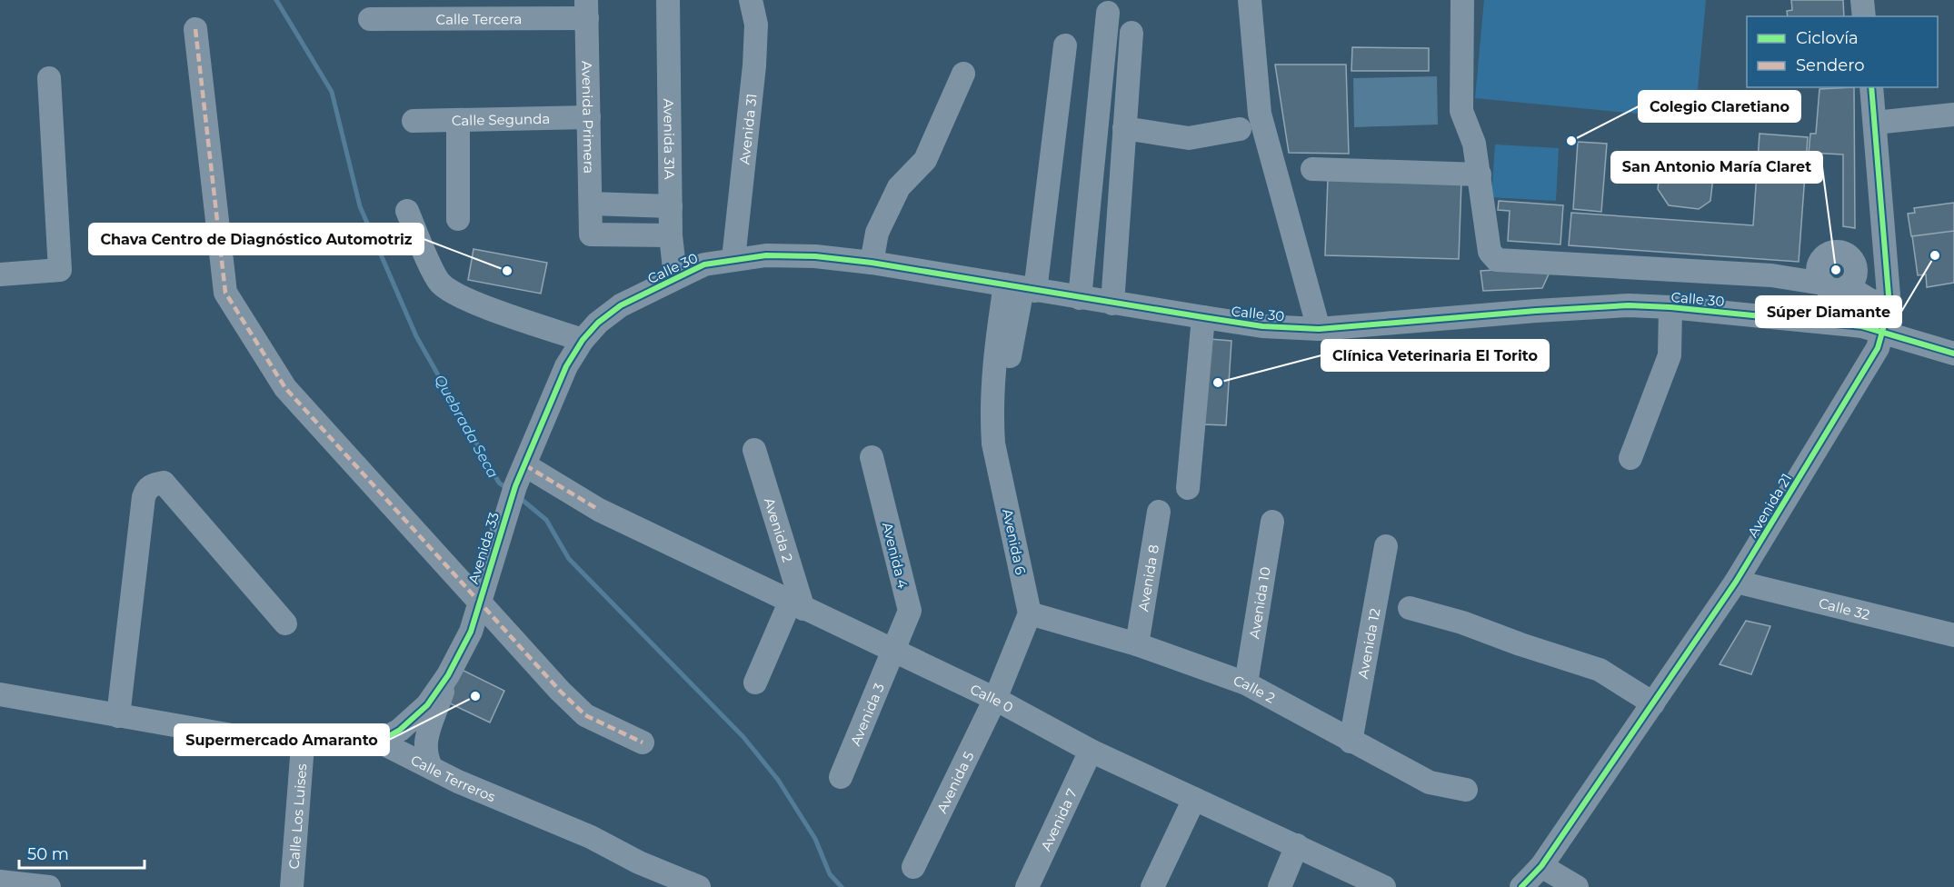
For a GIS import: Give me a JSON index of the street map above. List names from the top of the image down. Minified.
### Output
{"streets":{"street":["Calle Tercera","Avenida Primera","Calle Segunda","Avenida 31","Avenida 31A","Calle 30","Avenida 21","Avenida 2","Avenida 6","Avenida 33","Avenida 4","Avenida 8","Avenida 10","Calle 32","Avenida 12","Calle 2","Calle 0","Avenida 3","Calle Terreros","Avenida 5","Calle Los Luises","Avenida 7"]},"crossings":[["Calle Tercera","Avenida Primera"],["Avenida Primera","Calle Segunda"],["Avenida Primera","Avenida 31A"],["Avenida 31","Calle 30"],["Avenida 31A","Calle 30"],["Calle 30","Avenida 21"],["Calle 30","Avenida 6"],["Calle 30","Avenida 33"],["Avenida 21","Calle 32"],["Avenida 2","Calle 0"],["Avenida 6","Calle 2"],["Avenida 33","Calle 0"],["Avenida 33","Calle Terreros"],["Avenida 4","Calle 0"],["Avenida 4","Avenida 3"],["Avenida 8","Calle 2"],["Avenida 10","Calle 2"],["Avenida 12","Calle 2"],["Calle 0","Avenida 3"],["Calle 0","Avenida 5"],["Calle 0","Avenida 7"],["Calle Terreros","Calle Los Luises"]],"water":["Quebrada Seca"],"places":["Colegio Claretiano","Súper Diamante","San Antonio María Claret","Chava Centro de Diagnóstico Automotriz","Clínica Veterinaria El Torito","Supermercado Amaranto"],"legend":["Ciclovía","Sendero"],"scale_bar":"50 m"}
